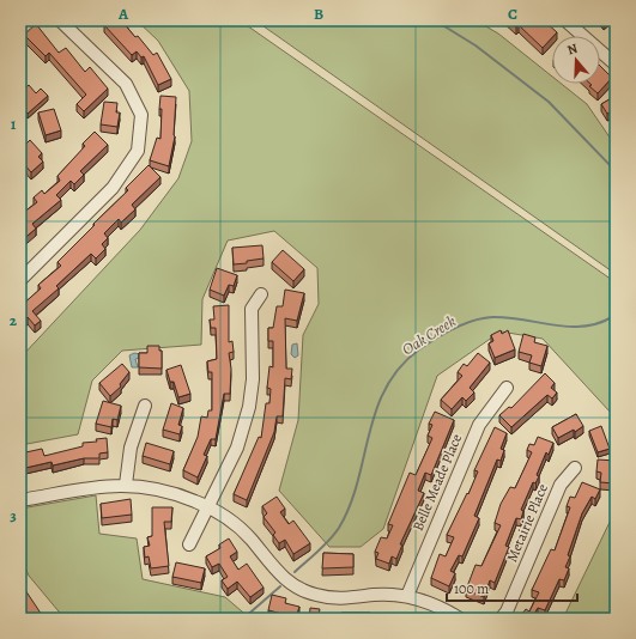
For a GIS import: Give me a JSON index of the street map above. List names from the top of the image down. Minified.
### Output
{"streets":{"street":["Belle Meade Place","Metairie Place"]},"water":["Oak Creek"],"scale_bar":"100 m","north":"top","grid":{"columns":["A","B","C"],"rows":["1","2","3"]}}
